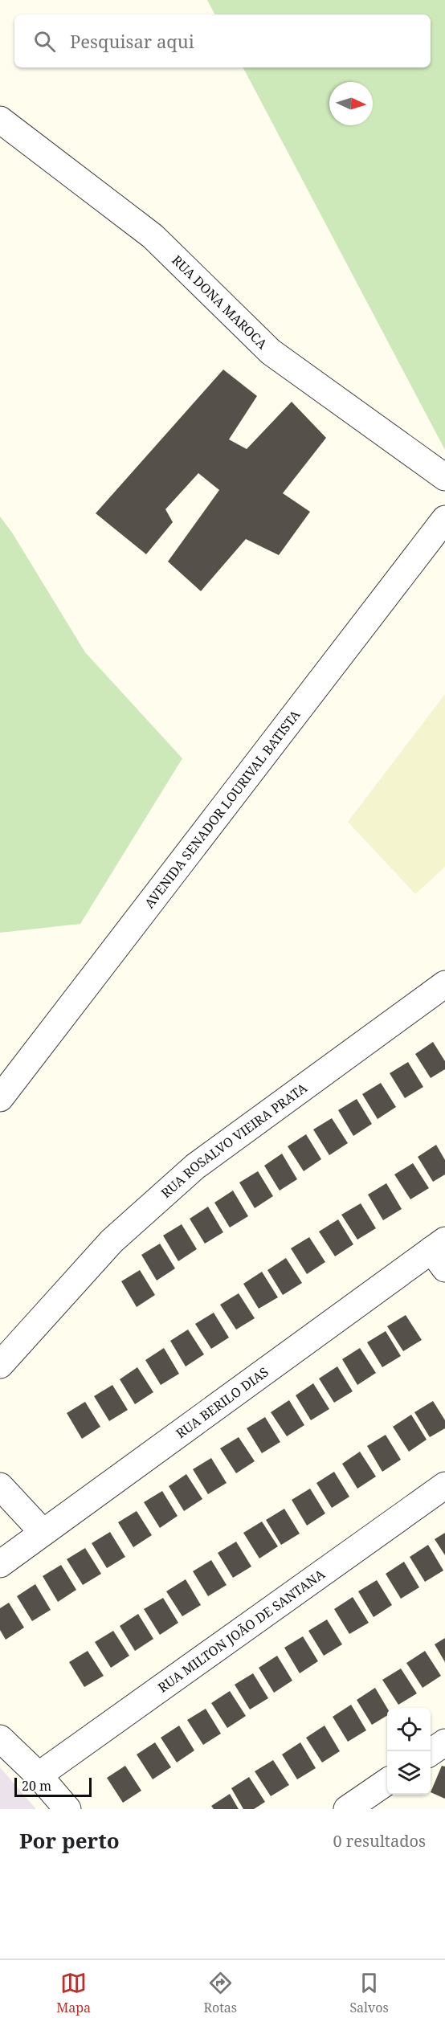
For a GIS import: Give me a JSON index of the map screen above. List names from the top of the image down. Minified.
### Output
{"streets":{"street":["RUA DONA MAROCA","AVENIDA SENADOR LOURIVAL BATISTA","RUA ROSALVO VIEIRA PRATA","RUA BERILO DIAS","RUA MILTON JOÃO DE SANTANA"]},"scale_bar":"20 m","north":"right","page":{"search":"Pesquisar aqui","scale":"20 m","heading":["Por perto","0 resultados"],"nav":["Mapa","Rotas","Salvos"]}}
